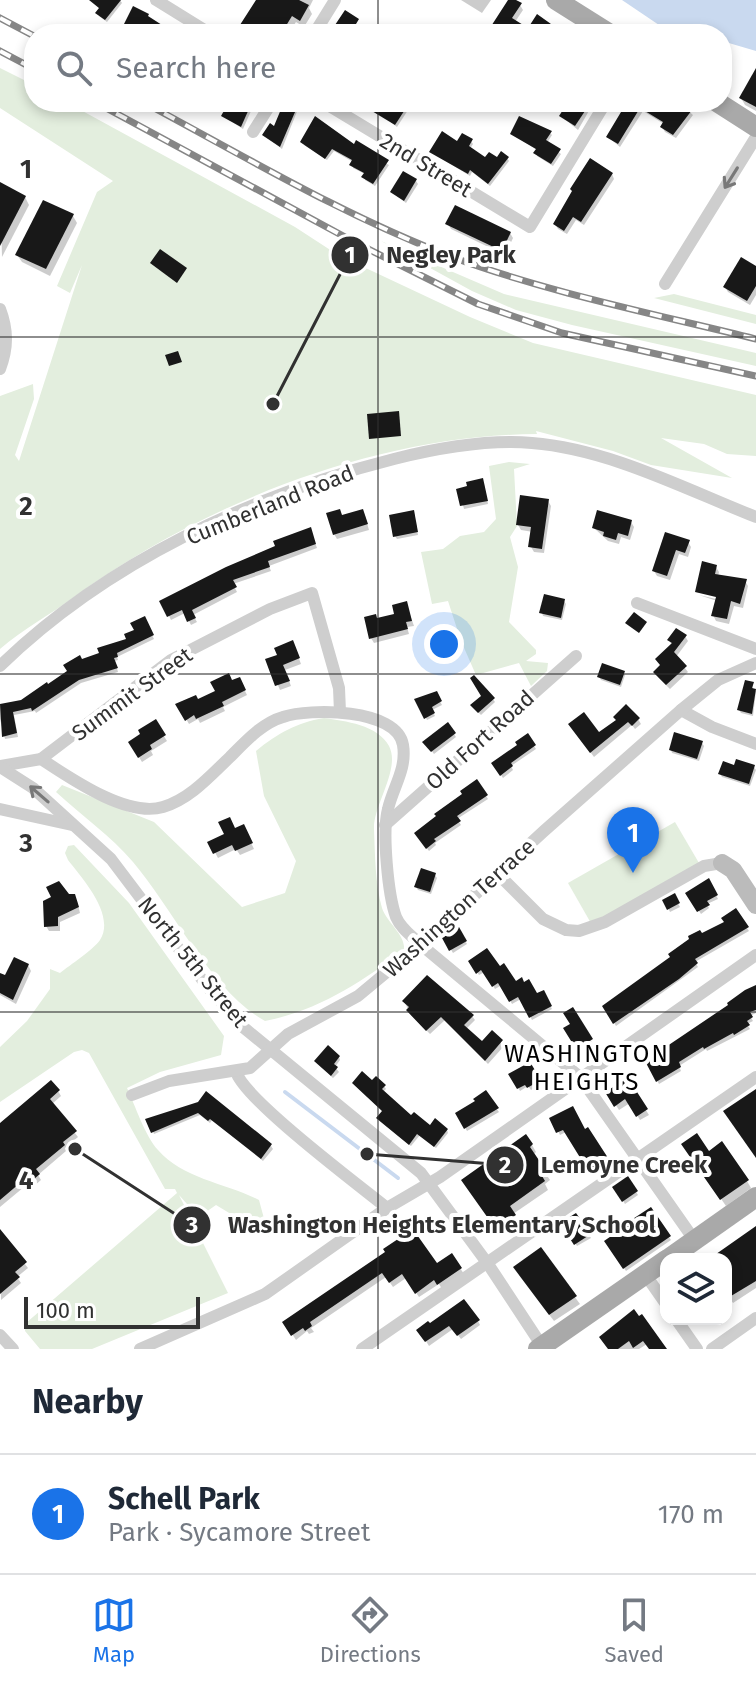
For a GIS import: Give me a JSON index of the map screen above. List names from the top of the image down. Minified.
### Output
{"streets":{"street":["2nd Street","Cumberland Road","Summit Street","Old Fort Road","Washington Terrace","North 5th Street"]},"crossings":[["Washington Terrace","North 5th Street"]],"districts":["WASHINGTON HEIGHTS"],"places":["Negley Park","Washington Heights Elementary School","Lemoyne Creek"],"scale_bar":"100 m","page":{"search":"Search here","pins":"1","scale":"100 m","heading":"Nearby","list":[{"mark":"1","name":"Schell Park","note":"Park · Sycamore Street","value":"170 m"}],"nav":["Map","Directions","Saved"]},"grid":{"rows":["1","2","3","4"]}}
